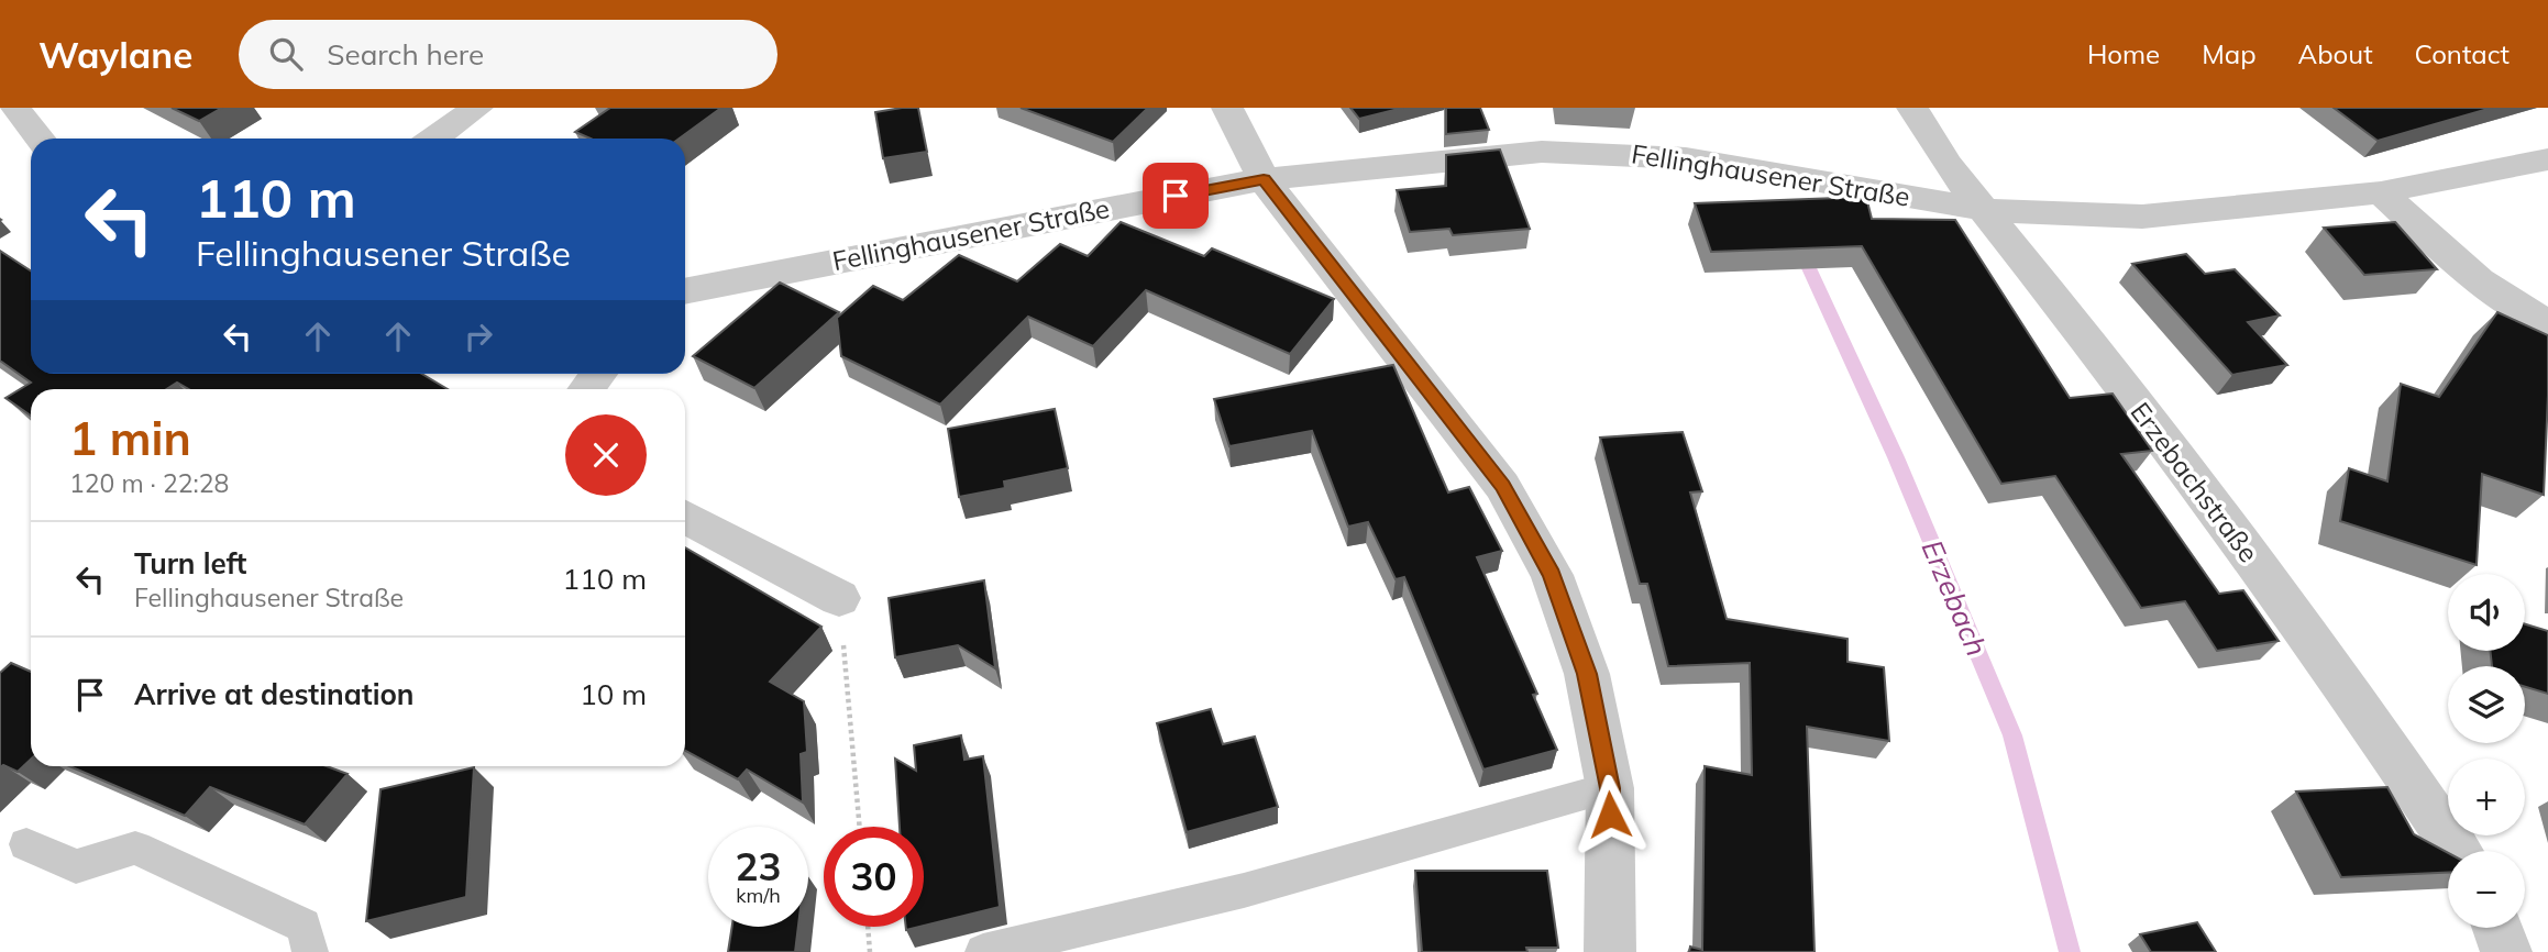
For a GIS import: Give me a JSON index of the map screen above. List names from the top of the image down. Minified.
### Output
{"streets":{"street":["Fellinghausener Straße","Erzebachstraße"]},"crossings":[["Fellinghausener Straße","Erzebachstraße"]],"water":["Erzebach"],"page":{"header":"Waylane","search":"Search here","nav":["Home","Map","About","Contact"],"turn":["110 m","Fellinghausener Straße"],"heading":["1 min","120 m · 22:28"],"list":[{"name":"Turn left","note":"Fellinghausener Straße","value":"110 m"},{"name":"Arrive at destination","value":"10 m"}],"map_buttons":["+","−"],"speed":"23 km/h","limit":"30"}}
